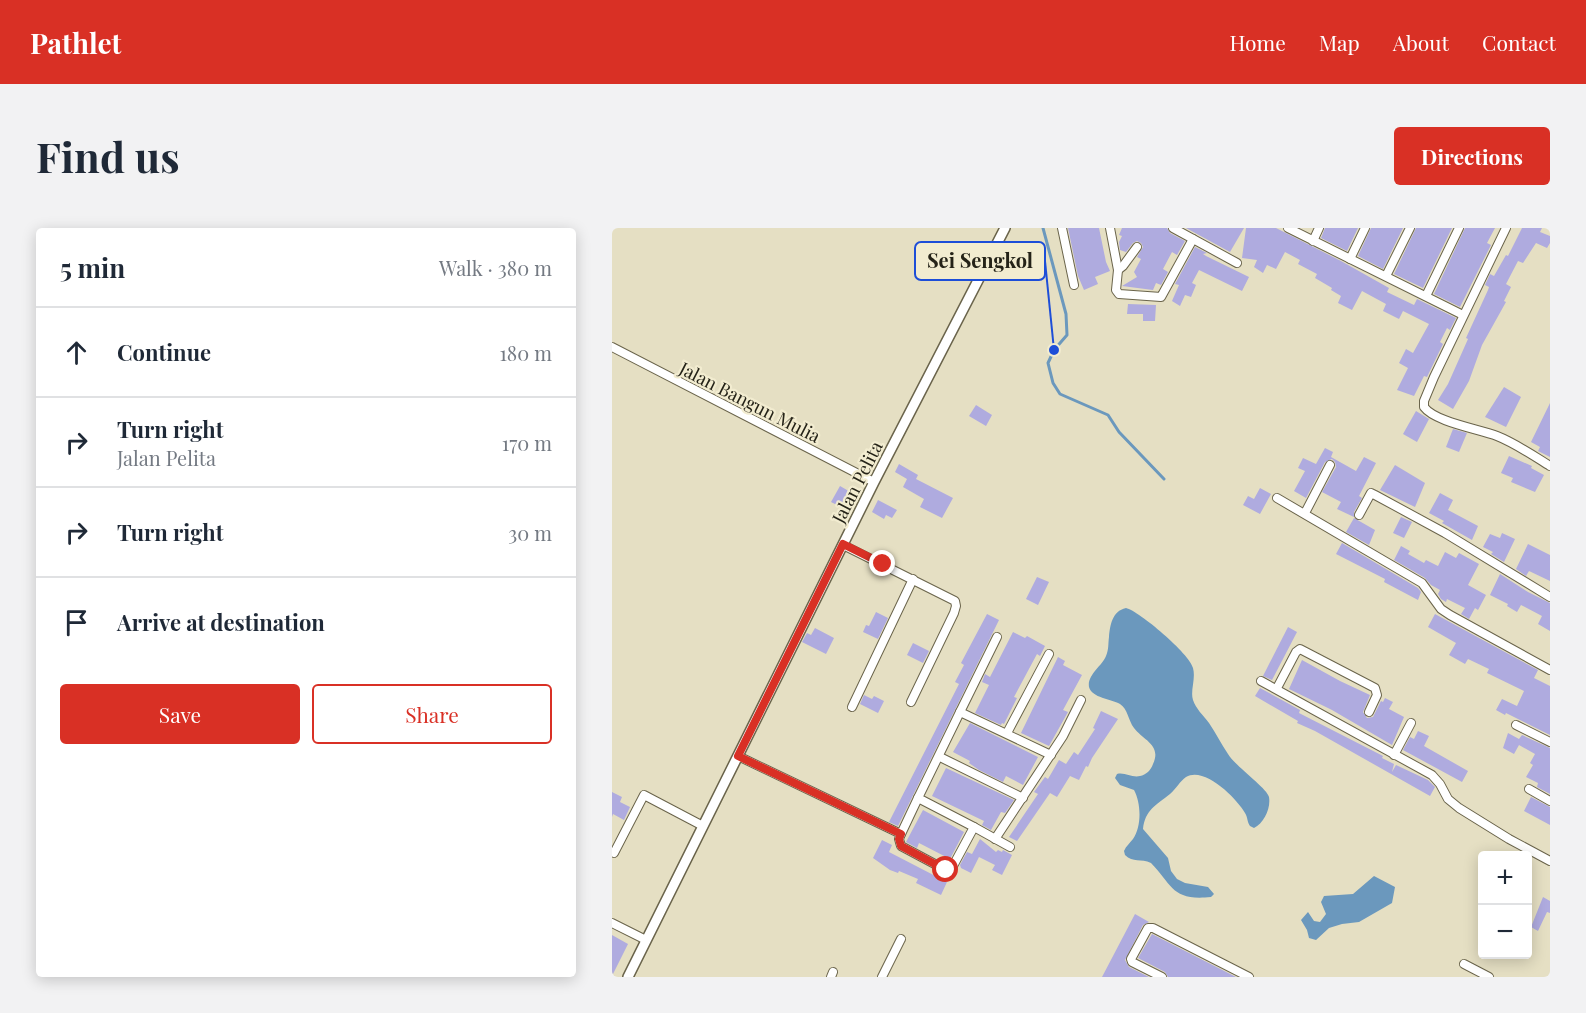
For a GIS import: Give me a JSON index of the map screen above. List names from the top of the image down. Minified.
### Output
{"streets":{"street":["Jalan Bangun Mulia","Jalan Pelita"]},"crossings":[["Jalan Bangun Mulia","Jalan Pelita"]],"places":["Sei Sengkol"],"page":{"header":"Pathlet","nav":["Home","Map","About","Contact"],"buttons":["Directions",["Save","Share"]],"title":"Find us","heading":["5 min","Walk · 380 m"],"list":[["Continue","180 m"],["Turn right","Jalan Pelita","170 m"],["Turn right","30 m"],"Arrive at destination"],"map_buttons":["+","−"]}}
